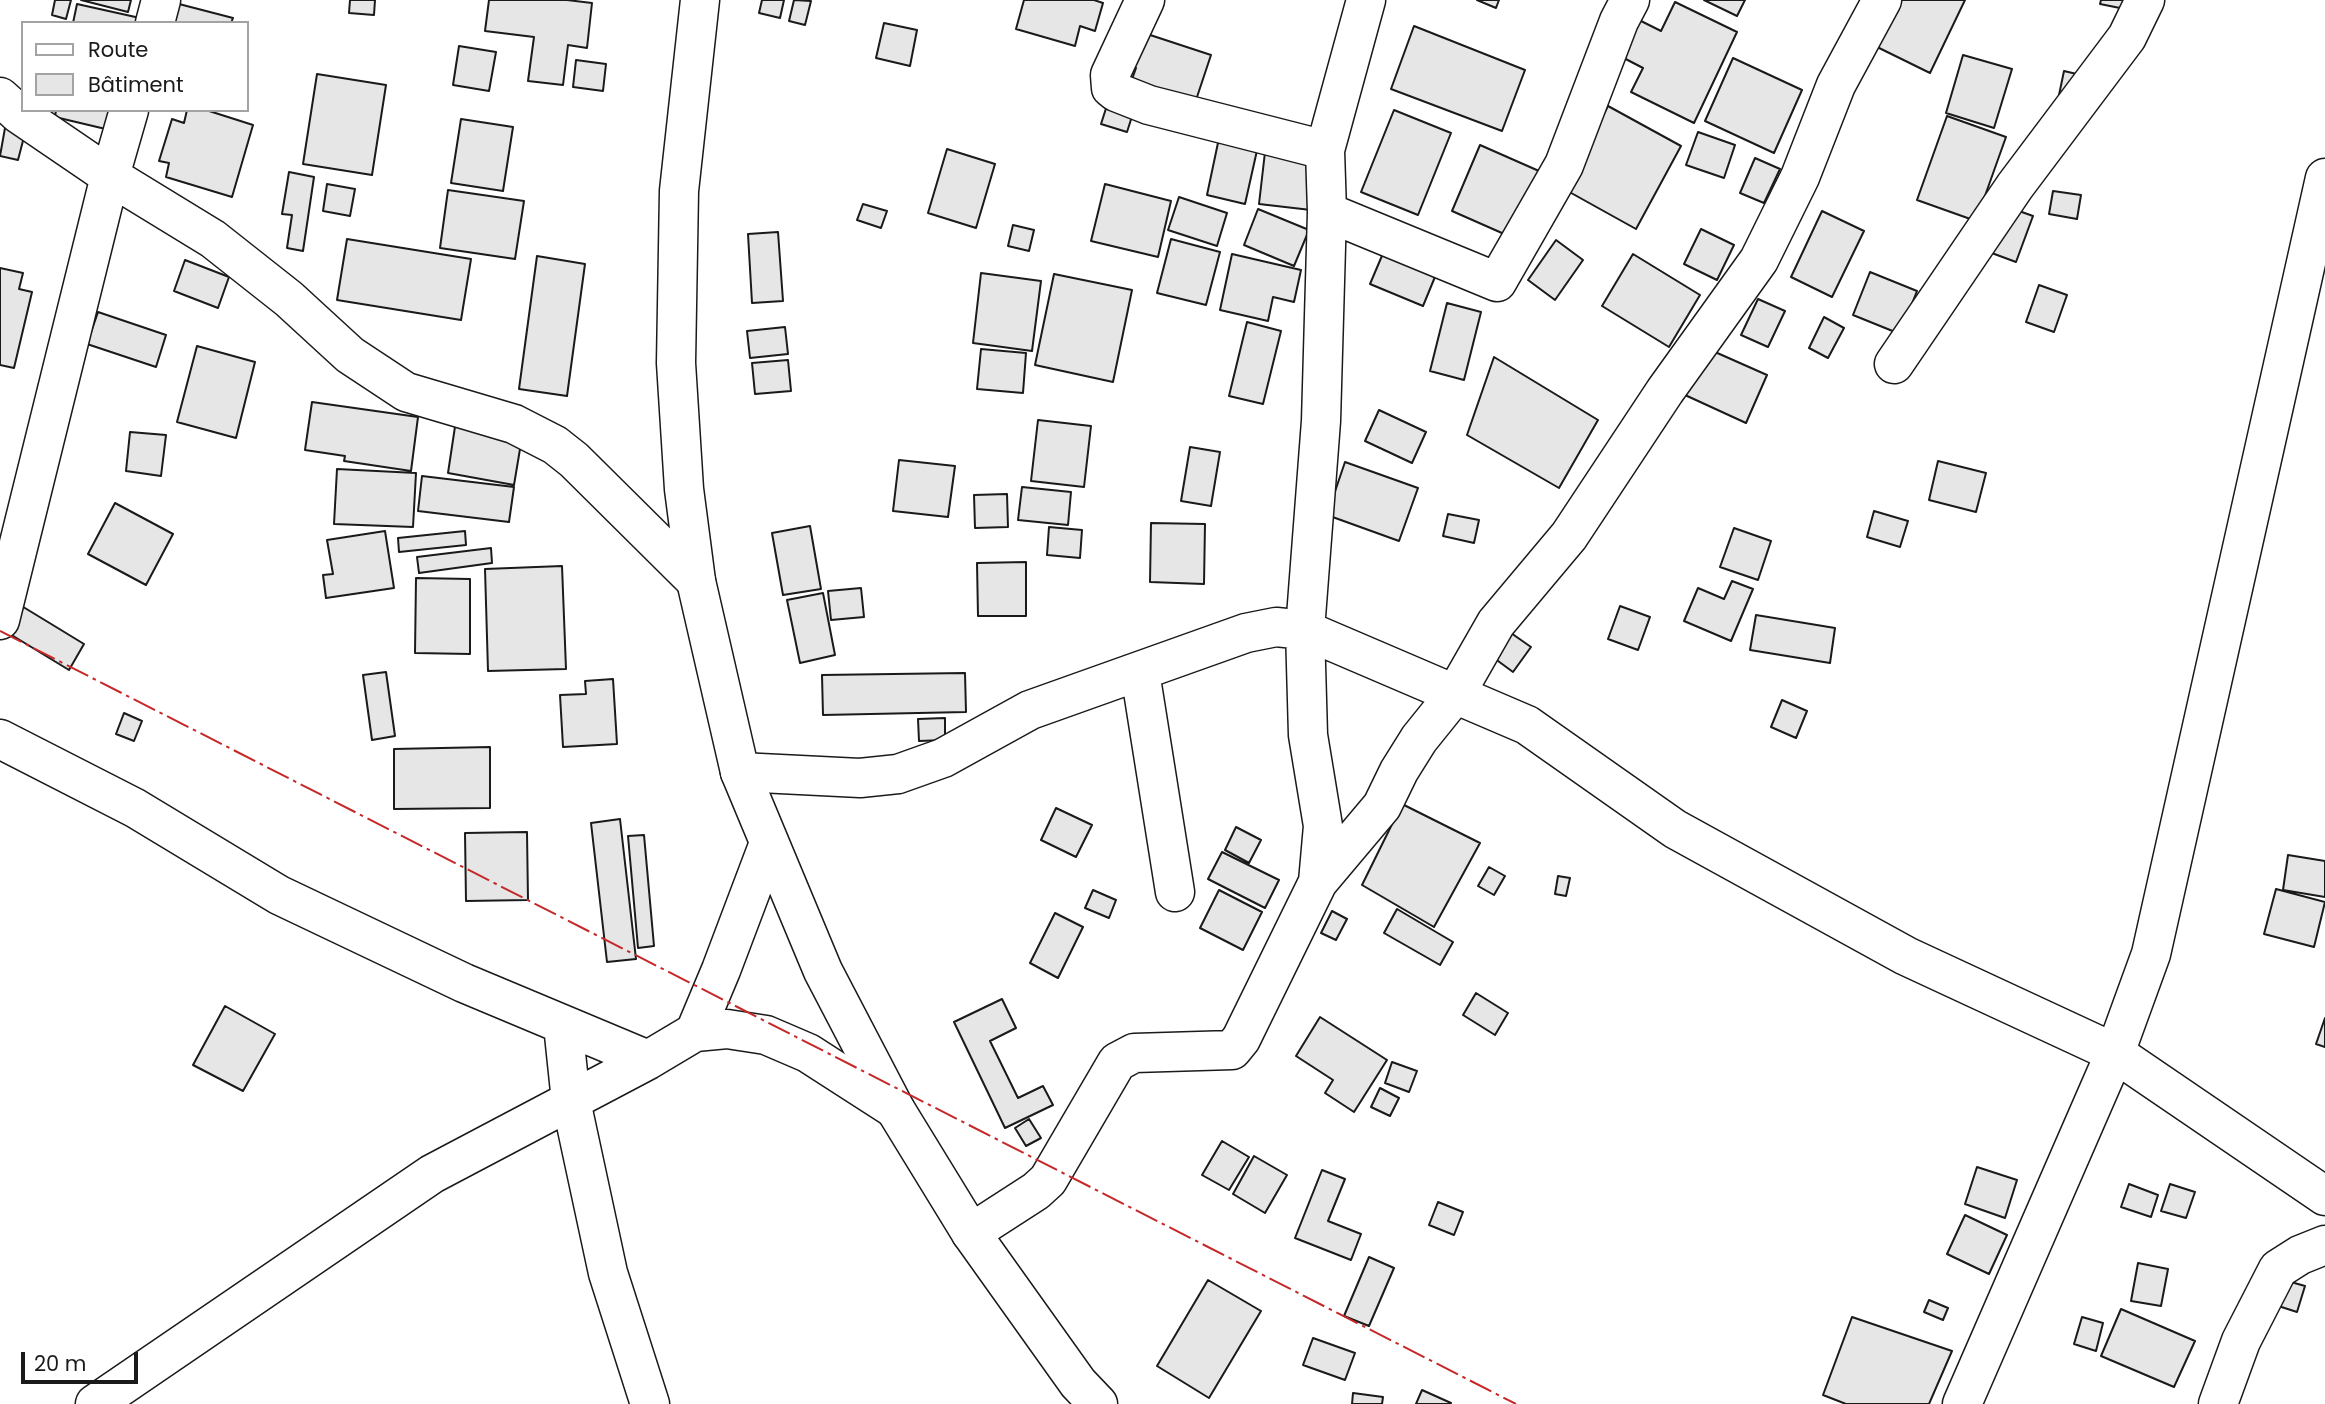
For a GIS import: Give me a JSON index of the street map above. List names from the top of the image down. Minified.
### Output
{"legend":["Route","Bâtiment"],"scale_bar":"20 m"}
